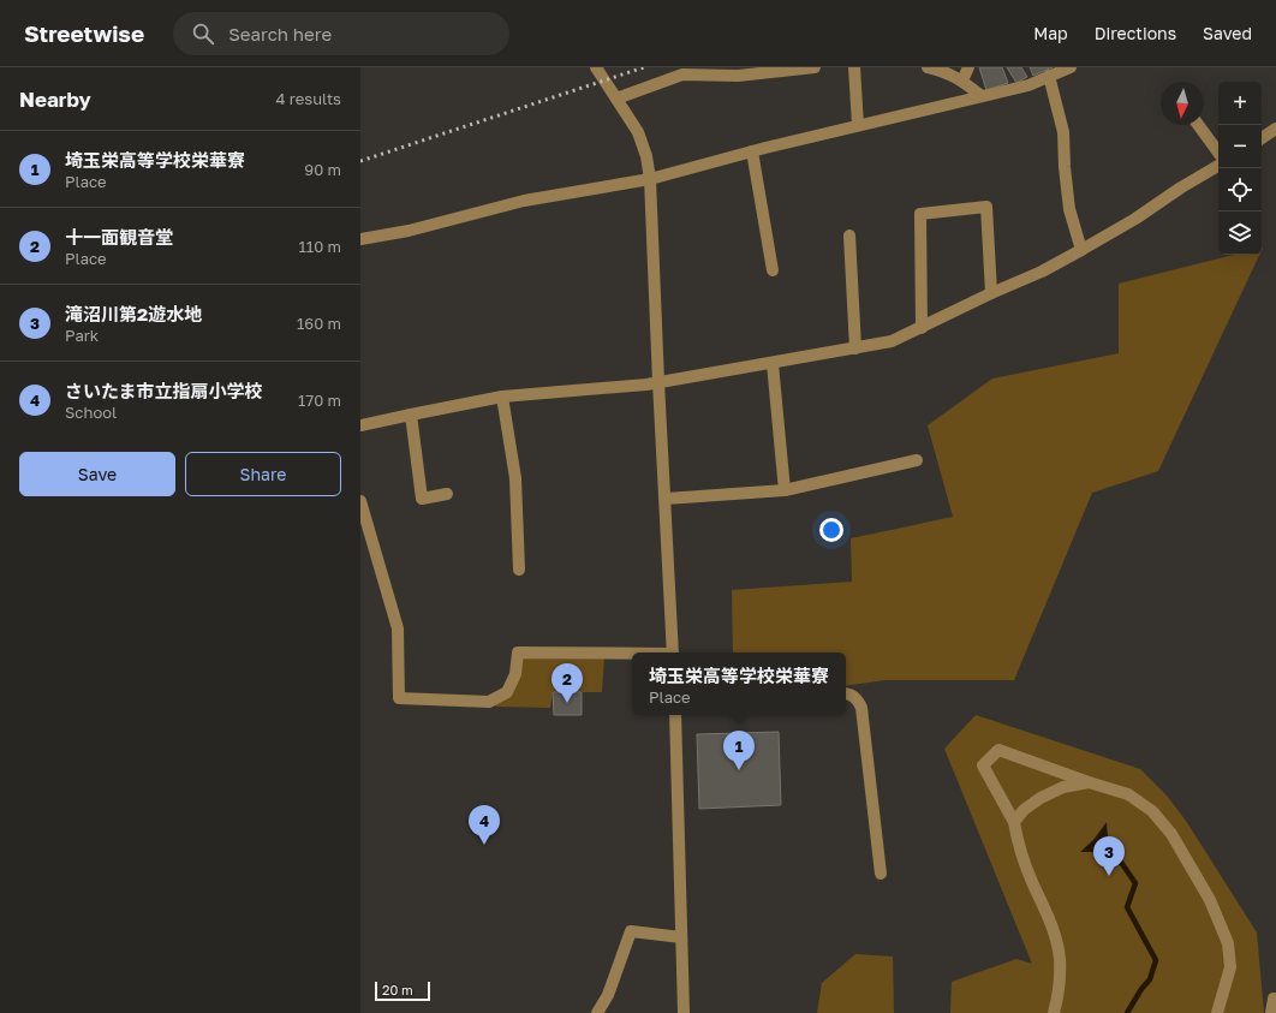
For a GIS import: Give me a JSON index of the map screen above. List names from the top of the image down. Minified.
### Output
{"scale_bar":"20 m","north":"bottom","page":{"header":"Streetwise","search":"Search here","nav":["Map","Directions","Saved"],"heading":["Nearby","4 results"],"map_buttons":["+","−"],"list":[{"mark":"1","name":"埼玉栄高等学校栄華寮","note":"Place","value":"90 m"},{"mark":"2","name":"十一面観音堂","note":"Place","value":"110 m"},{"mark":"3","name":"滝沼川第2遊水地","note":"Park","value":"160 m"},{"mark":"4","name":"さいたま市立指扇小学校","note":"School","value":"170 m"}],"buttons":["Save","Share"],"popup":["埼玉栄高等学校栄華寮","Place"],"pins":["2","1","4","3"],"scale":"20 m"}}
